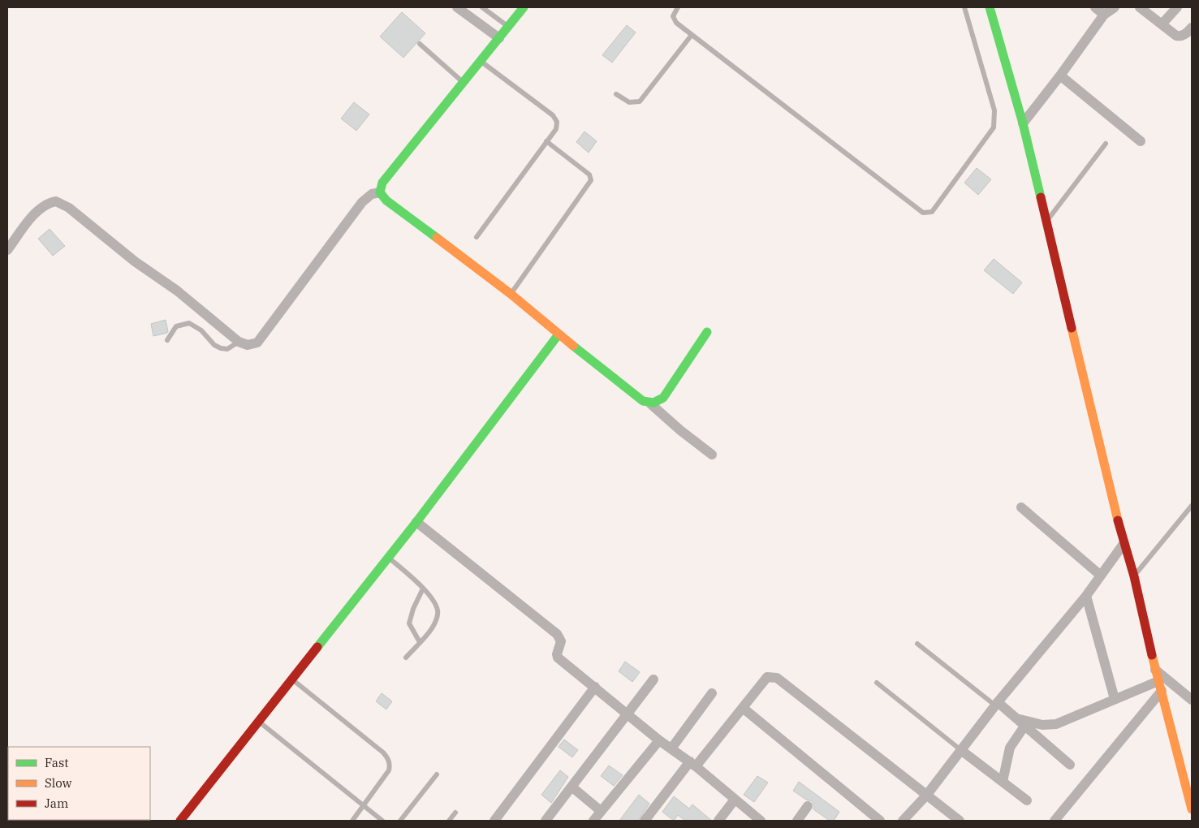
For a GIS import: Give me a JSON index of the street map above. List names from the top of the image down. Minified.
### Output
{"legend":["Fast","Slow","Jam"]}
